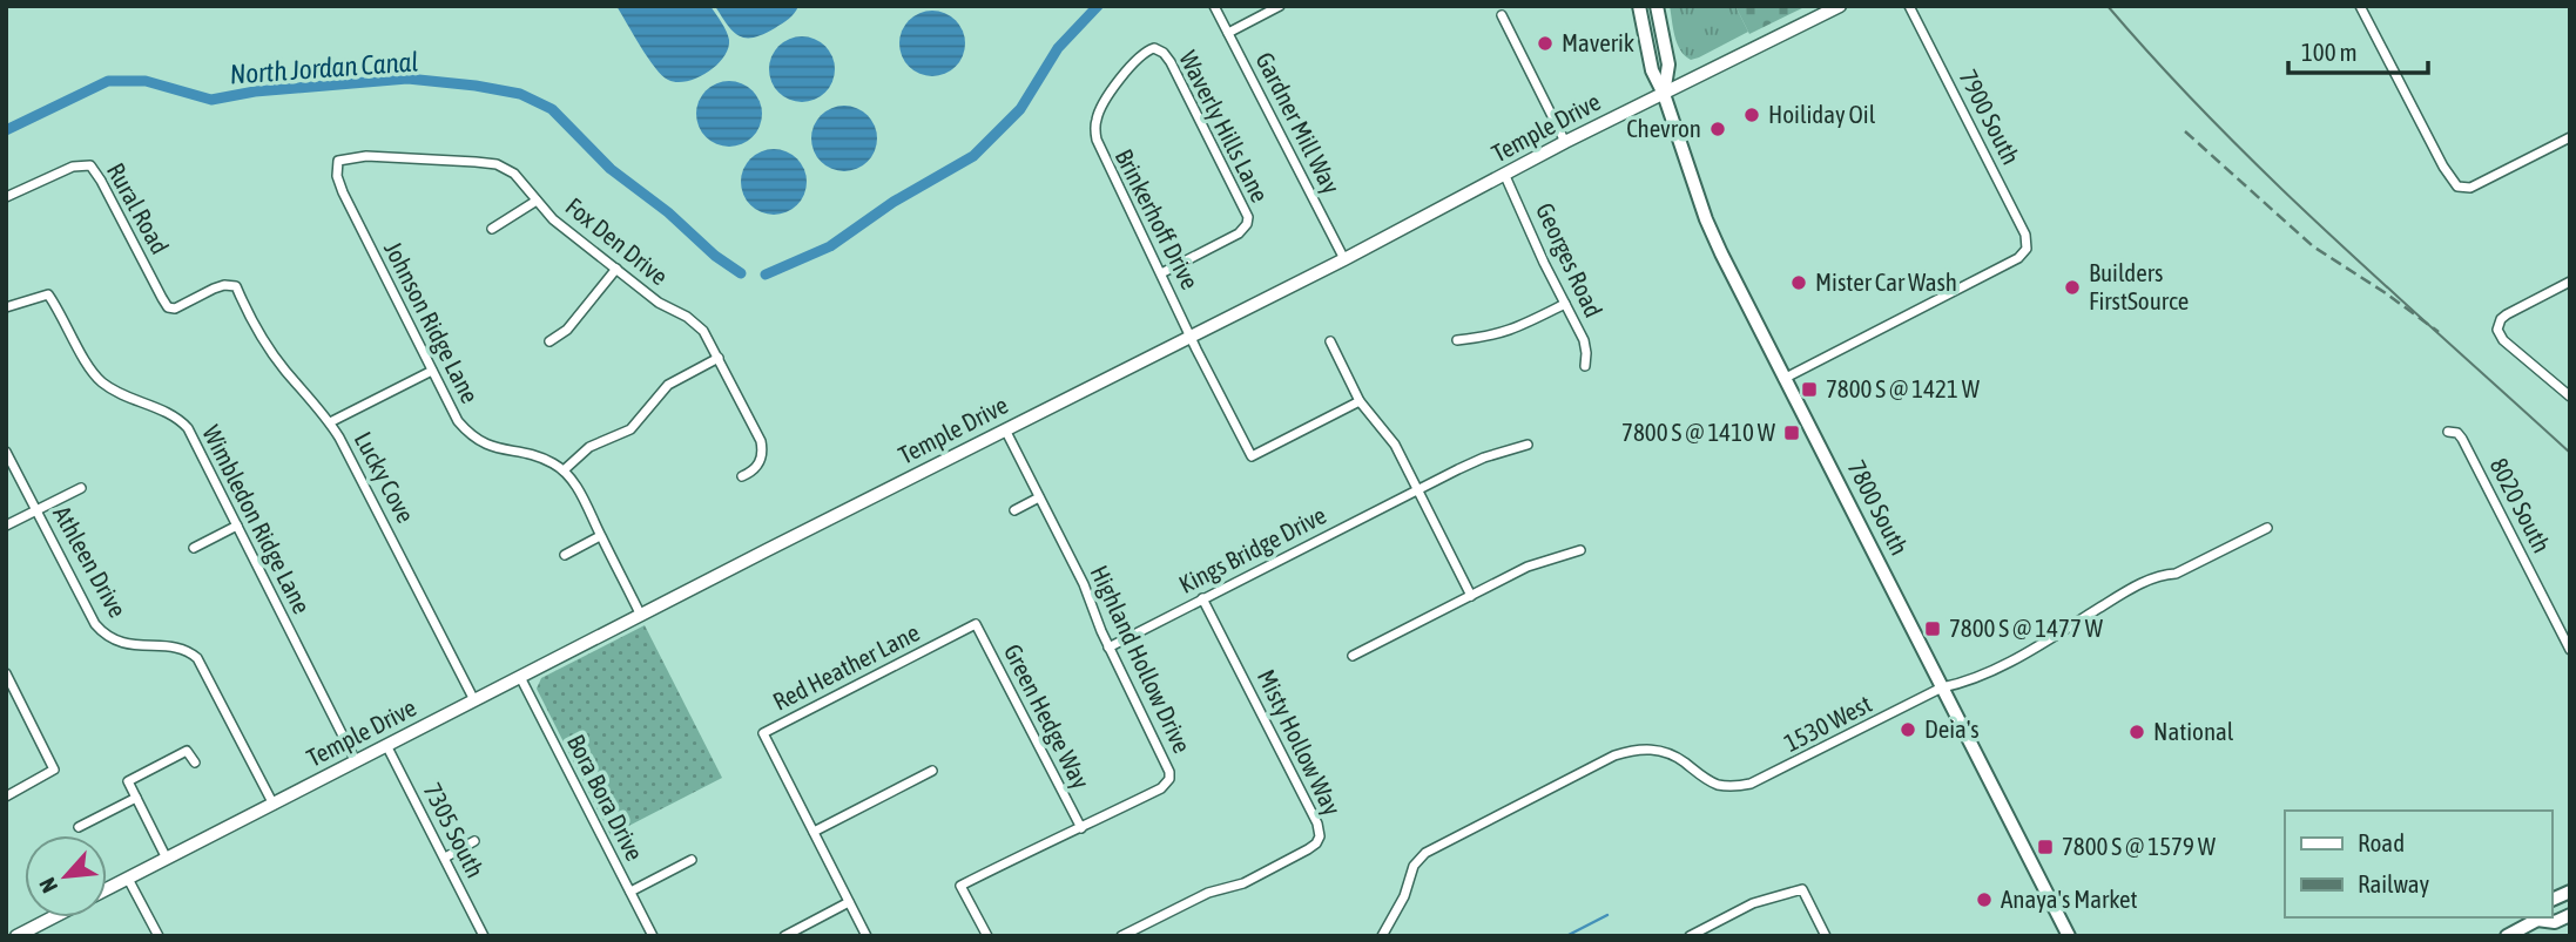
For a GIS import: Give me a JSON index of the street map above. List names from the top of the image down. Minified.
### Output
{"streets":{"main road":["7800 South"],"street":["7900 South","Gardner Mill Way","Waverly Hills Lane","Temple Drive","Rural Road","Brinkerhoff Drive","Fox Den Drive","Georges Road","Johnson Ridge Lane","Lucky Cove","8020 South","Wimbledon Ridge Lane","Kings Bridge Drive","Athleen Drive","Highland Hollow Drive","Red Heather Lane","Green Hedge Way","1530 West","Misty Hollow Way","Bora Bora Drive","7305 South"]},"crossings":[["7900 South","7800 South"],["Gardner Mill Way","Temple Drive"],["Waverly Hills Lane","Brinkerhoff Drive"],["Temple Drive","Brinkerhoff Drive"],["Temple Drive","Georges Road"],["Temple Drive","Lucky Cove"],["Temple Drive","7800 South"],["Temple Drive","Wimbledon Ridge Lane"],["Temple Drive","Athleen Drive"],["Temple Drive","Highland Hollow Drive"],["Temple Drive","Bora Bora Drive"],["Temple Drive","7305 South"],["Rural Road","Lucky Cove"],["Fox Den Drive","Johnson Ridge Lane"],["7800 South","1530 West"],["Kings Bridge Drive","Highland Hollow Drive"],["Kings Bridge Drive","Misty Hollow Way"],["Highland Hollow Drive","Green Hedge Way"],["Red Heather Lane","Green Hedge Way"]],"water":["North Jordan Canal"],"places":{"other":["Maverik","Hoiliday Oil","Chevron","Mister Car Wash","Builders FirstSource","Deia's","National","Anaya's Market"],"transit":["7800 S @ 1421 W","7800 S @ 1410 W","7800 S @ 1477 W","7800 S @ 1579 W"]},"legend":["Road","Railway"],"scale_bar":"100 m","north":"bottom left"}
